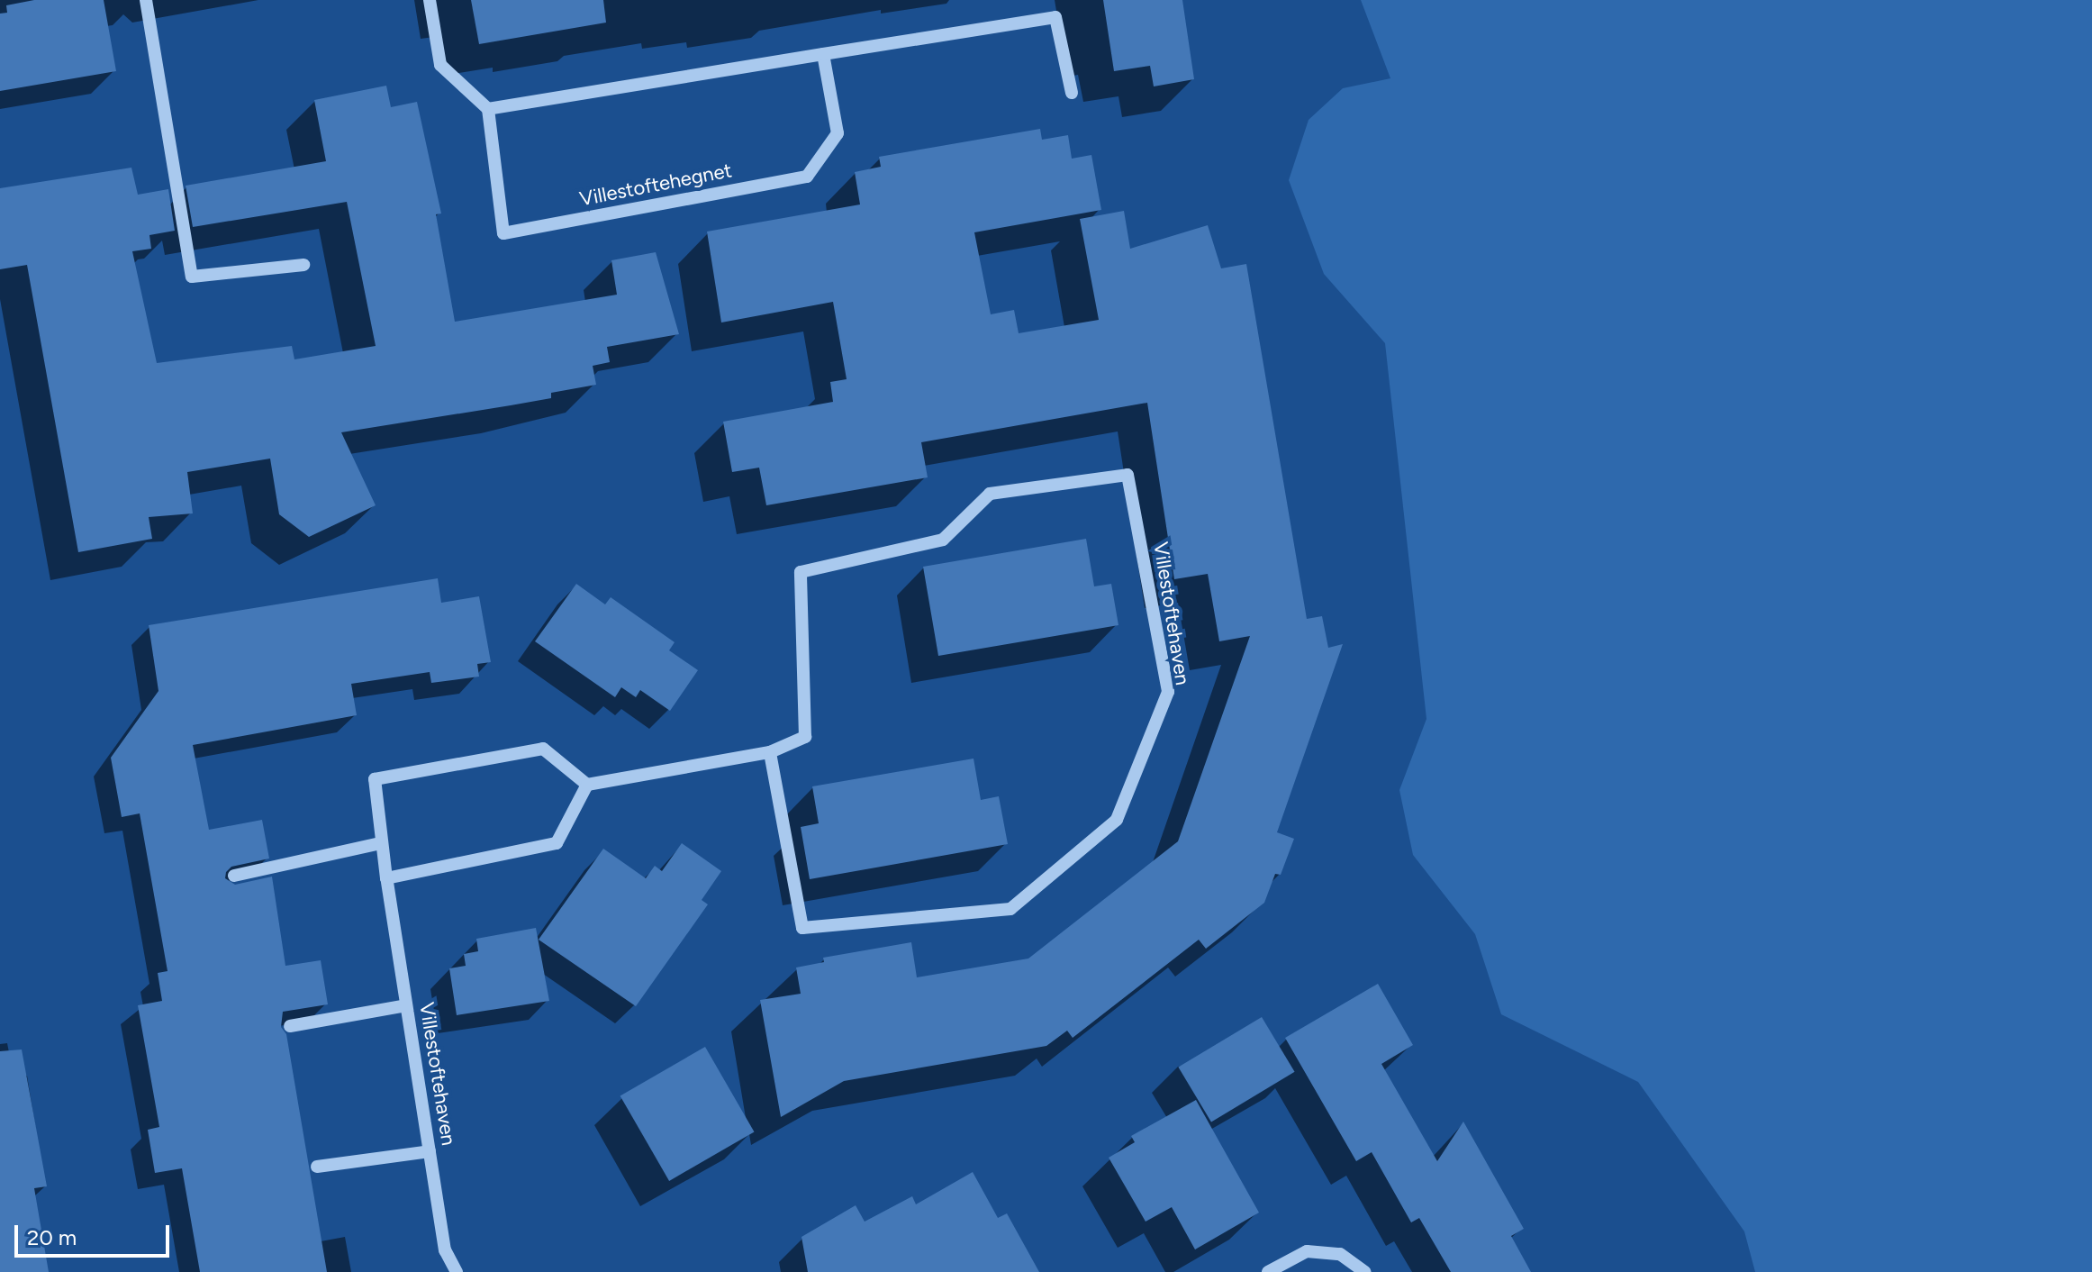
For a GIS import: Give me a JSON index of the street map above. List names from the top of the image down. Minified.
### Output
{"streets":{"street":["Villestoftehegnet","Villestoftehaven"]},"scale_bar":"20 m"}
